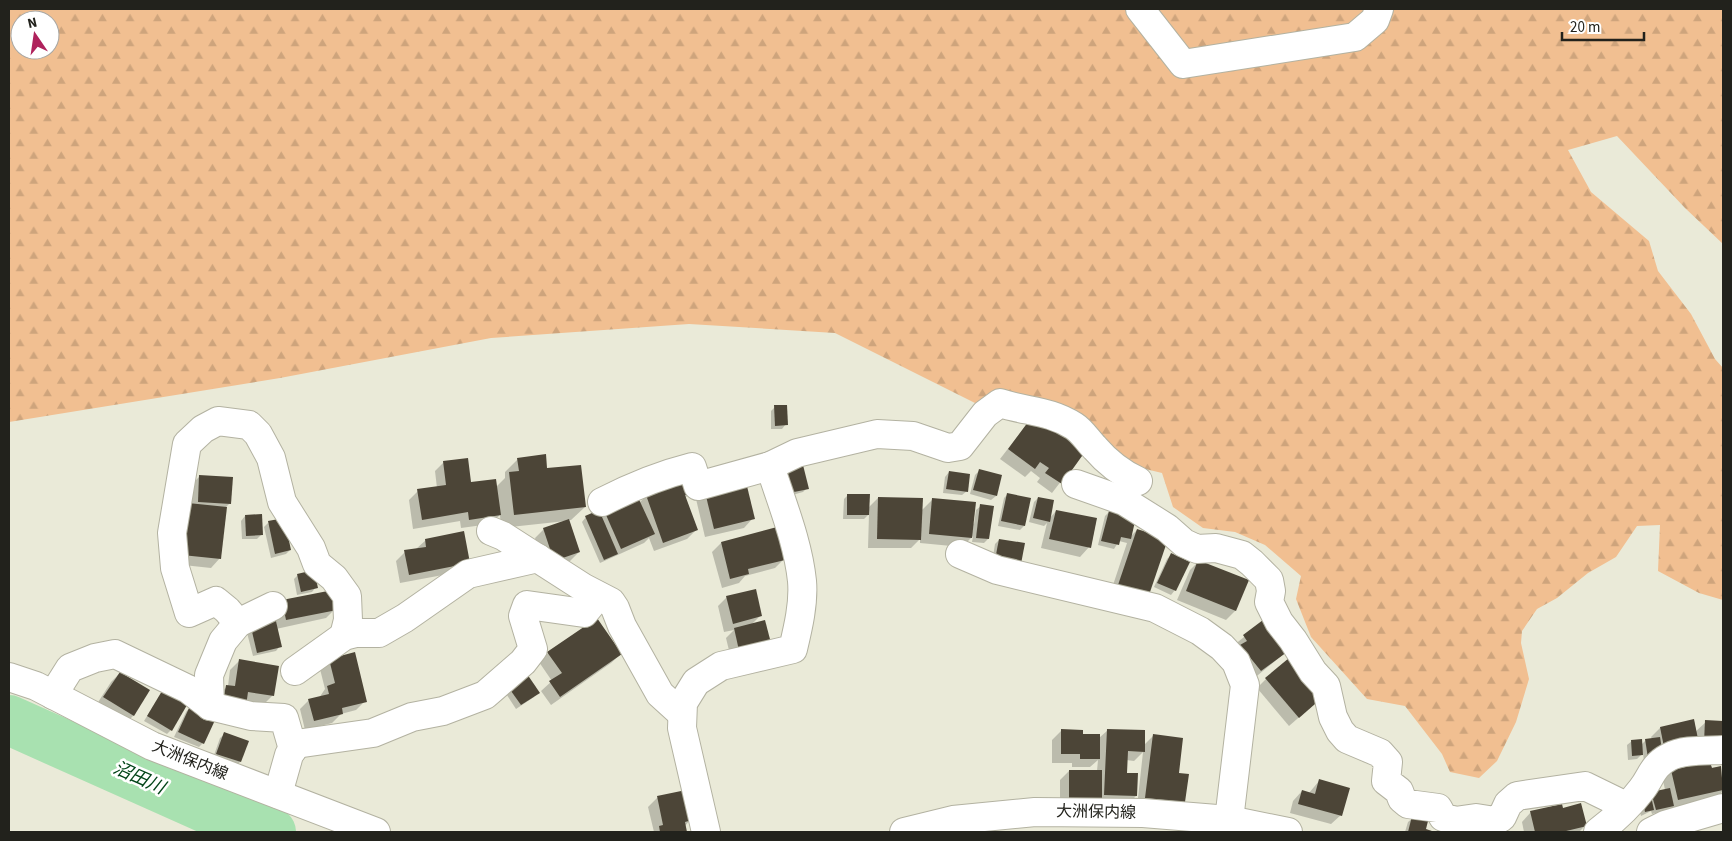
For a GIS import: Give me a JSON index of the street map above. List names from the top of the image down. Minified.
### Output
{"streets":{"street":["大洲保内線"]},"water":["沼田川"],"scale_bar":"20 m","north":"top"}
